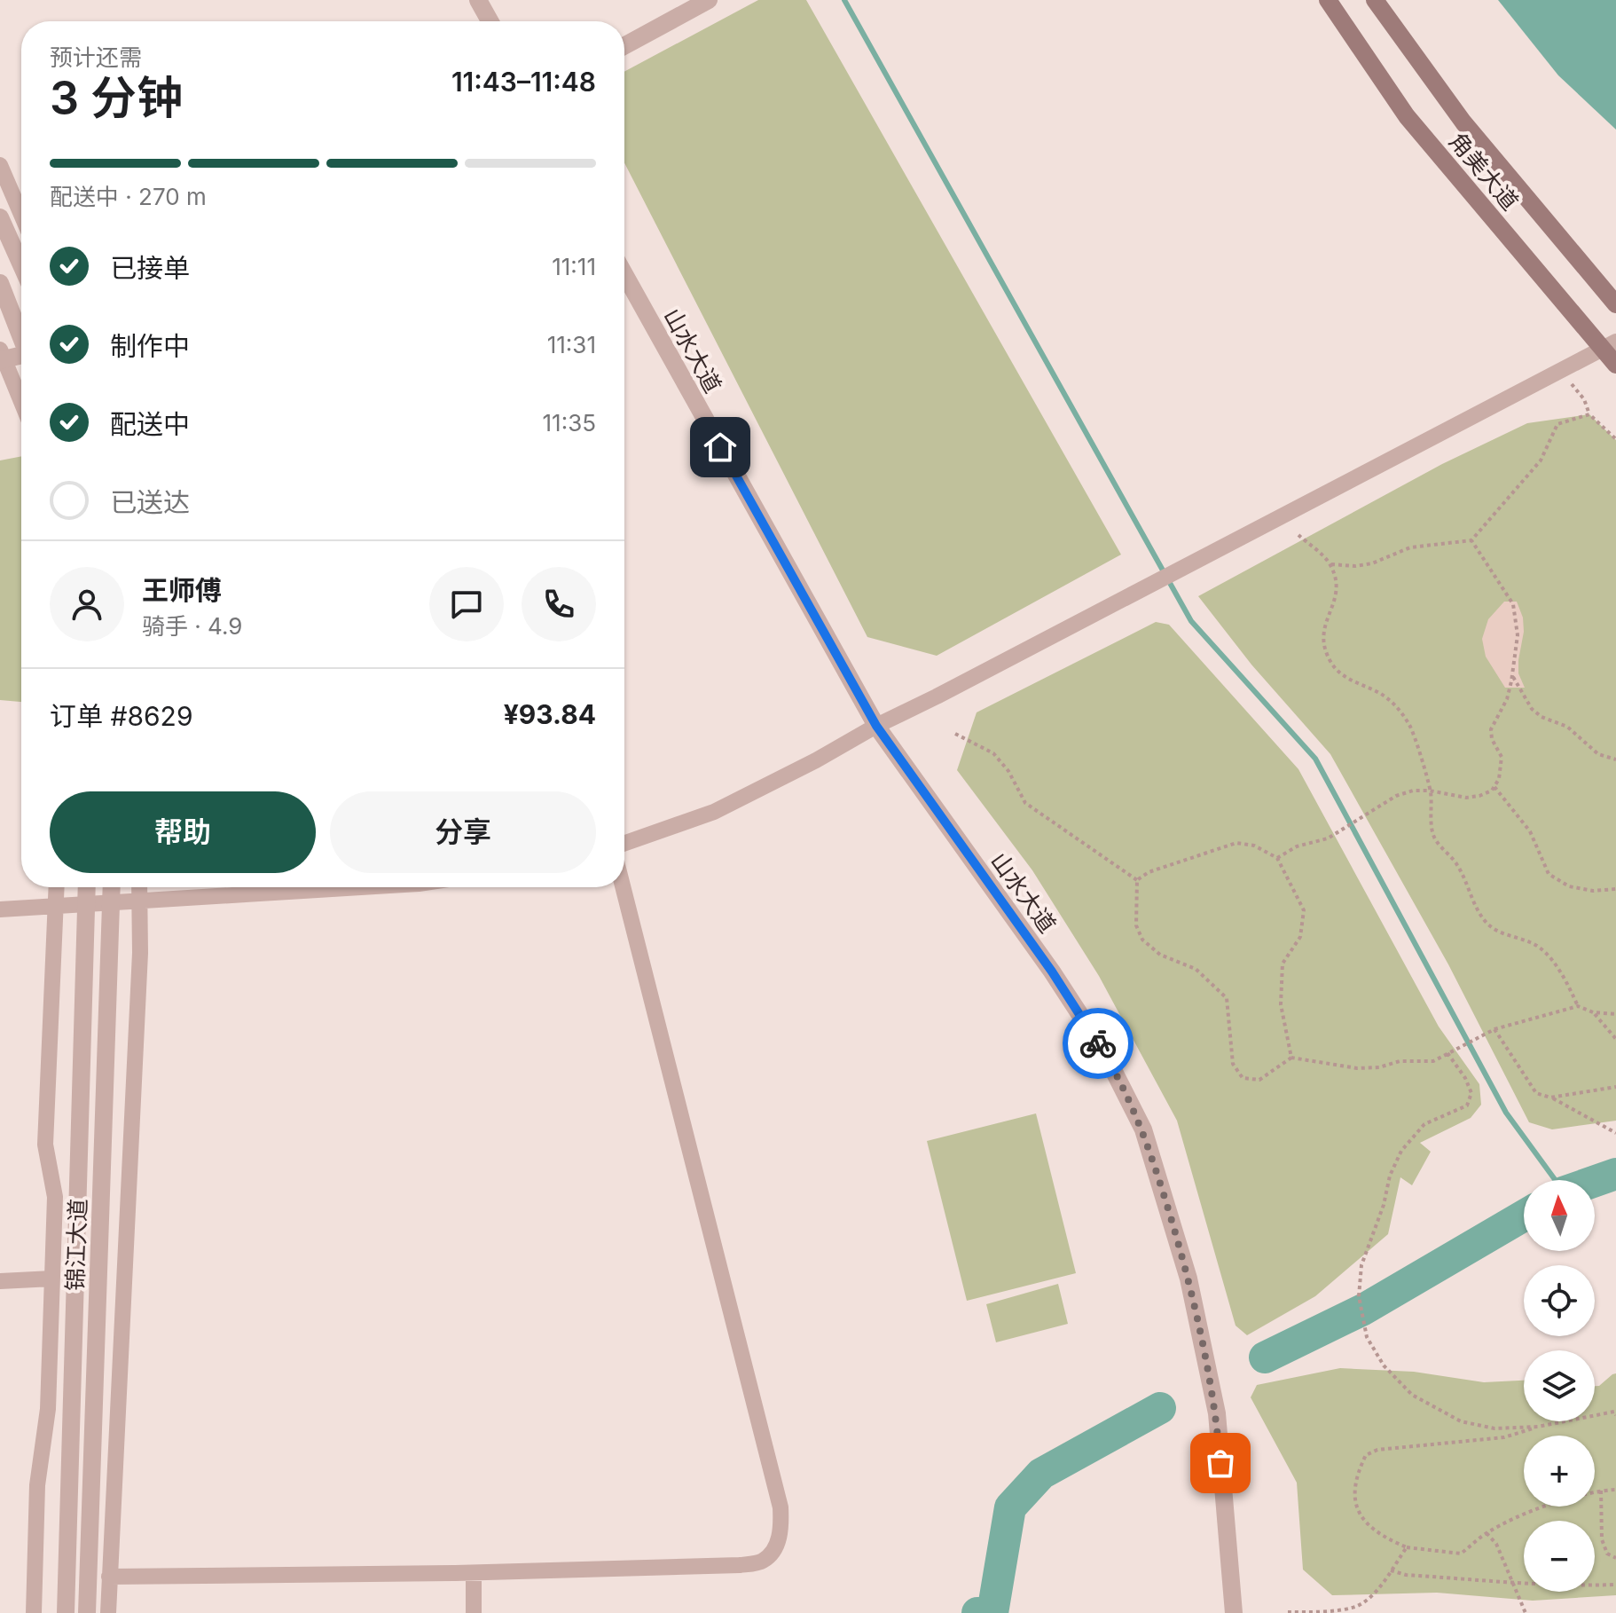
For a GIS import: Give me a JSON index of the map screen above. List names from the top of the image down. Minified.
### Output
{"streets":{"main road":["角美大道"],"street":["山水大道","锦江大道"]},"north":"top","page":{"heading":["3 分钟","预计还需","11:43–11:48"],"panel":["王师傅","骑手 · 4.9","订单 #8629","¥93.84"],"bar":"配送中 · 270 m","list":[["已接单","11:11"],["制作中","11:31"],["配送中","11:35"],"已送达"],"buttons":["帮助","分享"],"map_buttons":["+","−"]}}
